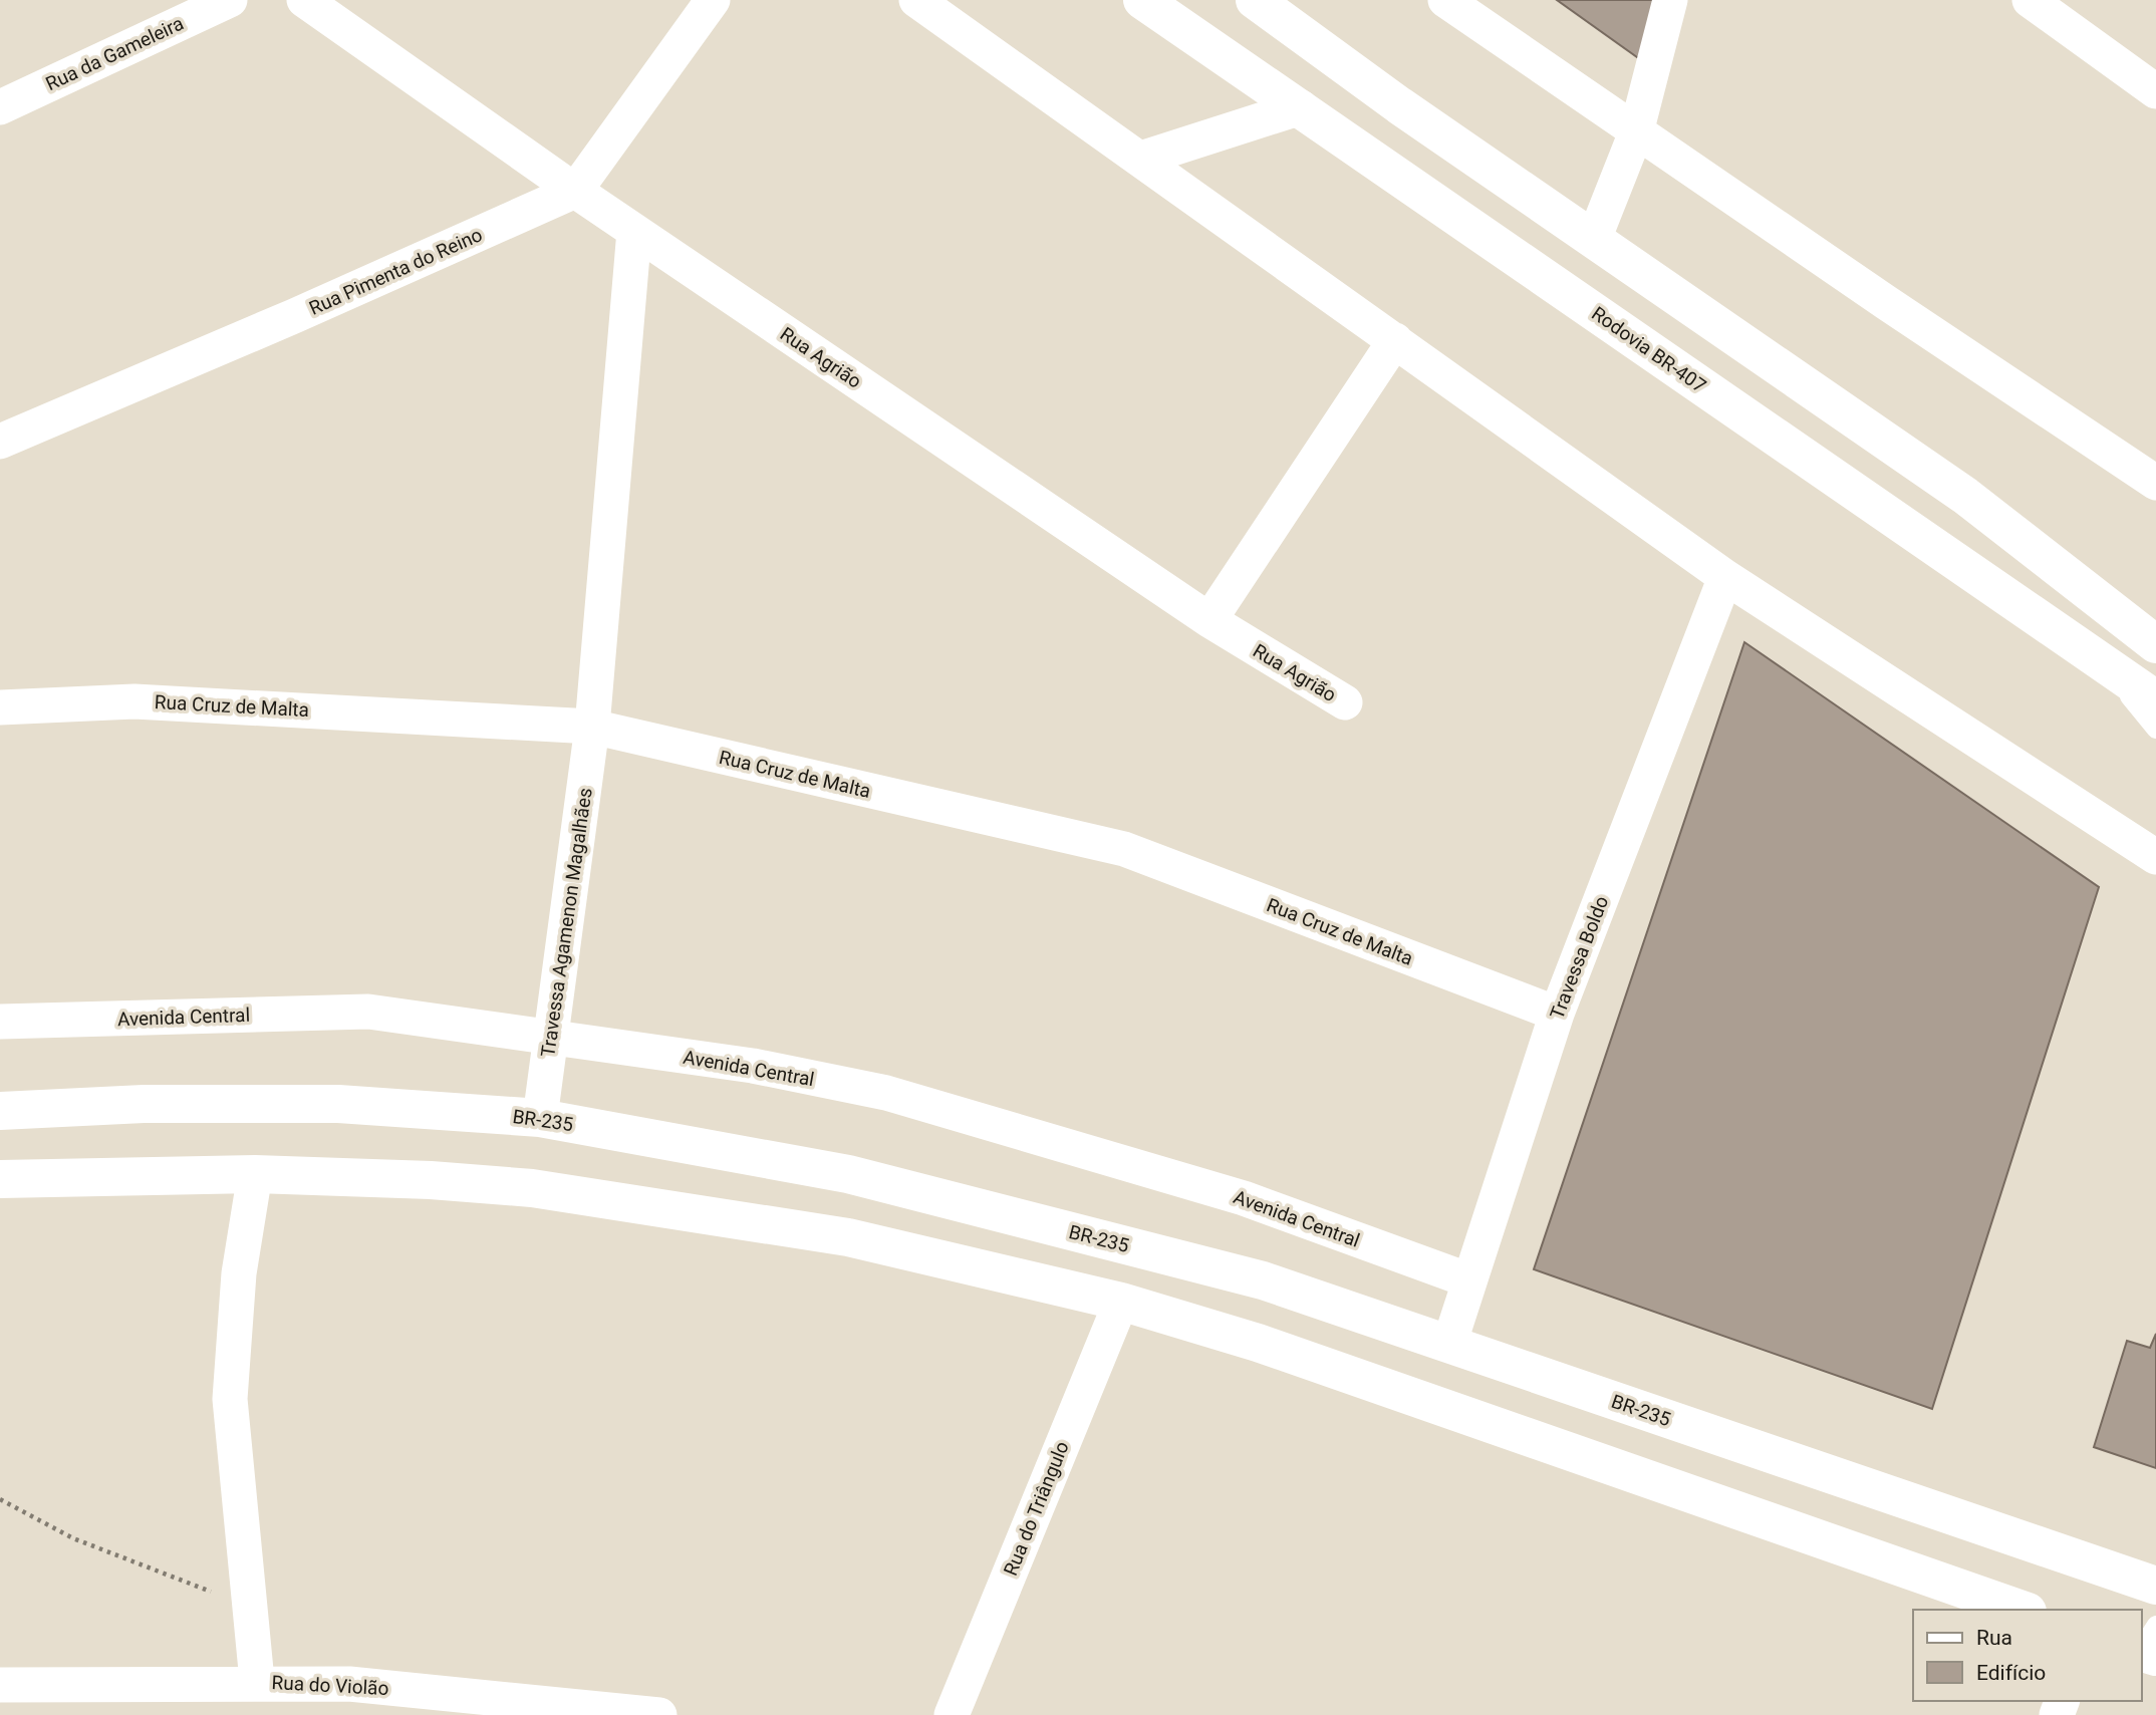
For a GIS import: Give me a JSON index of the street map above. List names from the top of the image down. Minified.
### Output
{"streets":{"main road":["Rodovia BR-407","BR-235"],"street":["Rua da Gameleira","Rua Pimenta do Reino","Rua Agrião","Rua Cruz de Malta","Travessa Agamenon Magalhães","Travessa Boldo","Avenida Central","Rua do Triângulo","Rua do Violão"]},"crossings":[["Rua Pimenta do Reino","Rua Agrião"],["Rua Agrião","Travessa Agamenon Magalhães"],["Rua Cruz de Malta","Travessa Agamenon Magalhães"],["Rua Cruz de Malta","Travessa Boldo"],["Travessa Agamenon Magalhães","Avenida Central"],["Travessa Agamenon Magalhães","BR-235"],["Travessa Boldo","Avenida Central"],["Travessa Boldo","BR-235"]],"legend":["Rua","Edifício"]}
